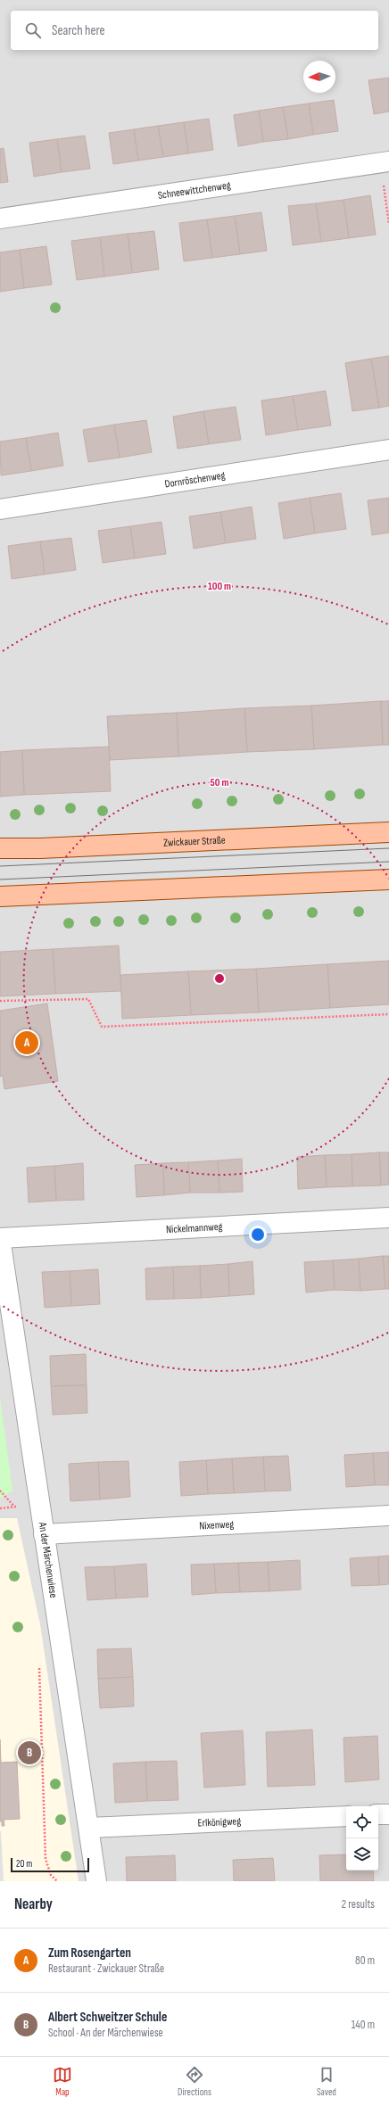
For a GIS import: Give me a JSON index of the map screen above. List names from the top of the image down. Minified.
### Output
{"streets":{"main road":["Zwickauer Straße"],"street":["Schneewittchenweg","Dornröschenweg","Nickelmannweg","Nixenweg","An der Märchenwiese","Erlkönigweg"]},"crossings":[["Nickelmannweg","An der Märchenwiese"],["Nixenweg","An der Märchenwiese"],["An der Märchenwiese","Erlkönigweg"]],"scale_bar":"20 m","north":"left","page":{"search":"Search here","pins":["A","B"],"scale":"20 m","heading":["Nearby","2 results"],"list":[{"mark":"A","name":"Zum Rosengarten","note":"Restaurant · Zwickauer Straße","value":"80 m"},{"mark":"B","name":"Albert Schweitzer Schule","note":"School · An der Märchenwiese","value":"140 m"}],"nav":["Map","Directions","Saved"]},"rings":["100 m","50 m"]}
